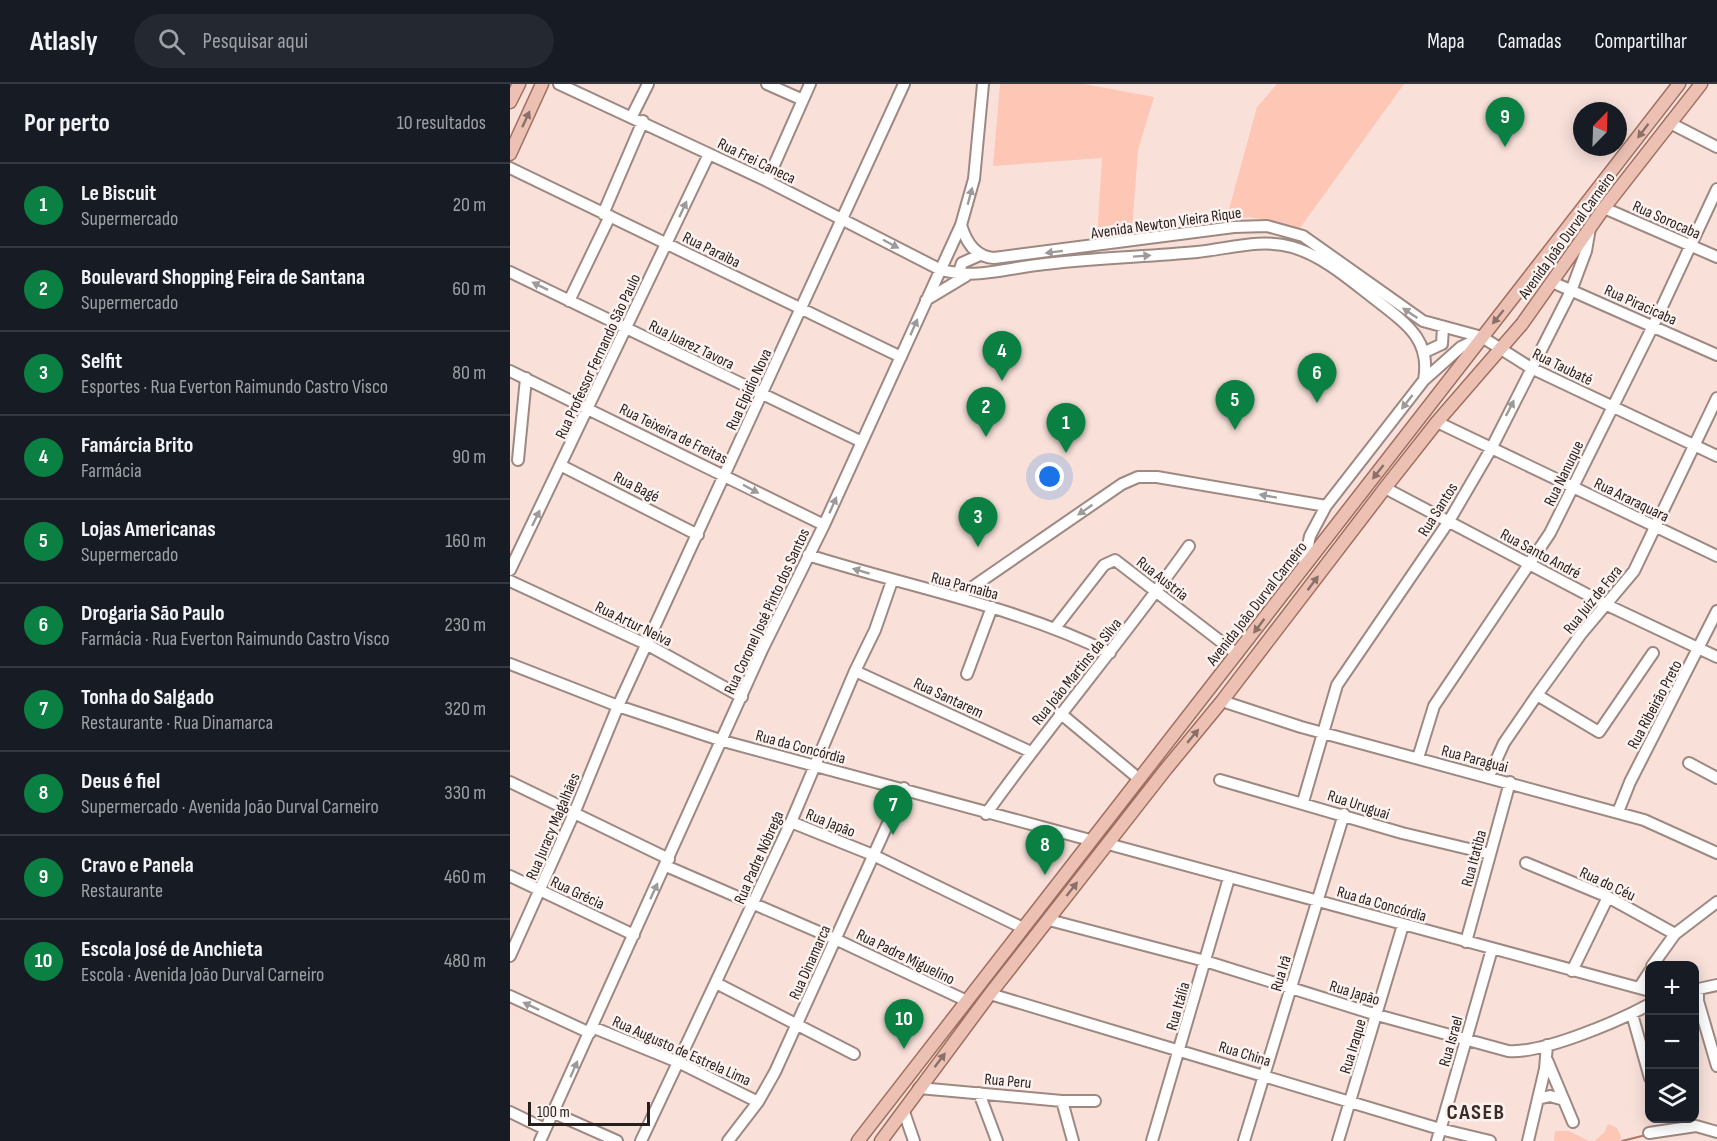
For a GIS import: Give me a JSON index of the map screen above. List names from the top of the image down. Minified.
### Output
{"streets":{"main road":["Avenida João Durval Carneiro"],"street":["Rua Frei Caneca","Rua Sorocaba","Avenida Newton Vieira Rique","Rua Paraiba","Rua Piracicaba","Rua Juarez Tavora","Rua Professor Fernando São Paulo","Rua Taubaté","Rua Elpídio Nova","Rua Teixeira de Freitas","Rua Nanuque","Rua Bagé","Rua Araraquara","Rua Santos","Rua Santo André","Rua Austria","Rua Parnaiba","Rua Juiz de Fora","Rua Coronel José Pinto dos Santos","Rua Artur Neiva","Rua João Martins da Silva","Rua Santarem","Rua Ribeirão Preto","Rua da Concórdia","Rua Paraguai","Rua Uruguai","Rua Japão","Rua Juracy Magalhães","Rua Padre Nóbrega","Rua Itatiba","Rua do Céu","Rua Grécia","Rua Padre Miguelino","Rua Dinamarca","Rua Irã","Rua Itália","Rua Israel","Rua Iraque","Rua Augusto de Estrela Lima","Rua China","Rua Peru"]},"crossings":[["Rua Frei Caneca","Avenida Newton Vieira Rique"],["Rua Frei Caneca","Rua Professor Fernando São Paulo"],["Rua Frei Caneca","Rua Elpídio Nova"],["Rua Frei Caneca","Rua Coronel José Pinto dos Santos"],["Rua Sorocaba","Avenida João Durval Carneiro"],["Rua Sorocaba","Rua Nanuque"],["Avenida Newton Vieira Rique","Avenida João Durval Carneiro"],["Avenida Newton Vieira Rique","Rua Taubaté"],["Avenida Newton Vieira Rique","Rua Coronel José Pinto dos Santos"],["Avenida João Durval Carneiro","Rua Piracicaba"],["Avenida João Durval Carneiro","Rua Taubaté"],["Avenida João Durval Carneiro","Rua Araraquara"],["Avenida João Durval Carneiro","Rua Santos"],["Avenida João Durval Carneiro","Rua Santo André"],["Avenida João Durval Carneiro","Rua Austria"],["Avenida João Durval Carneiro","Rua da Concórdia"],["Avenida João Durval Carneiro","Rua Paraguai"],["Avenida João Durval Carneiro","Rua Japão"],["Avenida João Durval Carneiro","Rua Padre Miguelino"],["Avenida João Durval Carneiro","Rua China"],["Avenida João Durval Carneiro","Rua Peru"],["Rua Paraiba","Rua Professor Fernando São Paulo"],["Rua Paraiba","Rua Elpídio Nova"],["Rua Paraiba","Rua Coronel José Pinto dos Santos"],["Rua Piracicaba","Rua Nanuque"],["Rua Piracicaba","Rua Santos"],["Rua Juarez Tavora","Rua Professor Fernando São Paulo"],["Rua Juarez Tavora","Rua Elpídio Nova"],["Rua Juarez Tavora","Rua Coronel José Pinto dos Santos"],["Rua Professor Fernando São Paulo","Rua Teixeira de Freitas"],["Rua Professor Fernando São Paulo","Rua Bagé"],["Rua Taubaté","Rua Nanuque"],["Rua Taubaté","Rua Santos"],["Rua Taubaté","Rua Juiz de Fora"],["Rua Elpídio Nova","Rua Teixeira de Freitas"],["Rua Elpídio Nova","Rua Bagé"],["Rua Elpídio Nova","Rua Artur Neiva"],["Rua Elpídio Nova","Rua da Concórdia"],["Rua Elpídio Nova","Rua Juracy Magalhães"],["Rua Teixeira de Freitas","Rua Coronel José Pinto dos Santos"],["Rua Nanuque","Rua Araraquara"],["Rua Nanuque","Rua Santo André"],["Rua Nanuque","Rua Paraguai"],["Rua Araraquara","Rua Santos"],["Rua Araraquara","Rua Juiz de Fora"],["Rua Santos","Rua Santo André"],["Rua Santos","Rua Paraguai"],["Rua Santos","Rua Uruguai"],["Rua Santo André","Rua Juiz de Fora"],["Rua Santo André","Rua Ribeirão Preto"],["Rua Austria","Rua Parnaiba"],["Rua Austria","Rua João Martins da Silva"],["Rua Parnaiba","Rua Coronel José Pinto dos Santos"],["Rua Parnaiba","Rua João Martins da Silva"],["Rua Parnaiba","Rua Padre Nóbrega"],["Rua Juiz de Fora","Rua Paraguai"],["Rua Coronel José Pinto dos Santos","Rua Artur Neiva"],["Rua Coronel José Pinto dos Santos","Rua da Concórdia"],["Rua Coronel José Pinto dos Santos","Rua Grécia"],["Rua Coronel José Pinto dos Santos","Rua Padre Miguelino"],["Rua Coronel José Pinto dos Santos","Rua Augusto de Estrela Lima"],["Rua João Martins da Silva","Rua Santarem"],["Rua João Martins da Silva","Rua da Concórdia"],["Rua Santarem","Rua Padre Nóbrega"],["Rua Ribeirão Preto","Rua Paraguai"],["Rua da Concórdia","Rua Juracy Magalhães"],["Rua da Concórdia","Rua Padre Nóbrega"],["Rua da Concórdia","Rua Itatiba"],["Rua da Concórdia","Rua Dinamarca"],["Rua da Concórdia","Rua Irã"],["Rua da Concórdia","Rua Itália"],["Rua da Concórdia","Rua Israel"],["Rua da Concórdia","Rua Iraque"],["Rua Paraguai","Rua Itatiba"],["Rua Uruguai","Rua Itatiba"],["Rua Uruguai","Rua Irã"],["Rua Japão","Rua Padre Nóbrega"],["Rua Japão","Rua Dinamarca"],["Rua Japão","Rua Irã"],["Rua Japão","Rua Itália"],["Rua Japão","Rua Israel"],["Rua Japão","Rua Iraque"],["Rua Juracy Magalhães","Rua Grécia"],["Rua Juracy Magalhães","Rua Padre Miguelino"],["Rua Padre Nóbrega","Rua Padre Miguelino"],["Rua Padre Nóbrega","Rua Augusto de Estrela Lima"],["Rua Padre Miguelino","Rua Dinamarca"],["Rua Dinamarca","Rua Augusto de Estrela Lima"],["Rua Irã","Rua China"],["Rua Itália","Rua China"],["Rua Israel","Rua China"],["Rua Iraque","Rua China"]],"one_way":["Rua Coronel José Pinto dos Santos"],"districts":["CASEB"],"scale_bar":"100 m","north":"top right","page":{"header":"Atlasly","search":"Pesquisar aqui","nav":["Mapa","Camadas","Compartilhar"],"heading":["Por perto","10 resultados"],"pins":["9","4","6","5","2","1","3","7","8","10"],"list":[{"mark":"1","name":"Le Biscuit","note":"Supermercado","value":"20 m"},{"mark":"2","name":"Boulevard Shopping Feira de Santana","note":"Supermercado","value":"60 m"},{"mark":"3","name":"Selfit","note":"Esportes · Rua Everton Raimundo Castro Visco","value":"80 m"},{"mark":"4","name":"Famárcia Brito","note":"Farmácia","value":"90 m"},{"mark":"5","name":"Lojas Americanas","note":"Supermercado","value":"160 m"},{"mark":"6","name":"Drogaria São Paulo","note":"Farmácia · Rua Everton Raimundo Castro Visco","value":"230 m"},{"mark":"7","name":"Tonha do Salgado","note":"Restaurante · Rua Dinamarca","value":"320 m"},{"mark":"8","name":"Deus é fiel","note":"Supermercado · Avenida João Durval Carneiro","value":"330 m"},{"mark":"9","name":"Cravo e Panela","note":"Restaurante","value":"460 m"},{"mark":"10","name":"Escola José de Anchieta","note":"Escola · Avenida João Durval Carneiro","value":"480 m"}],"map_buttons":["+","−"],"scale":"100 m"}}
